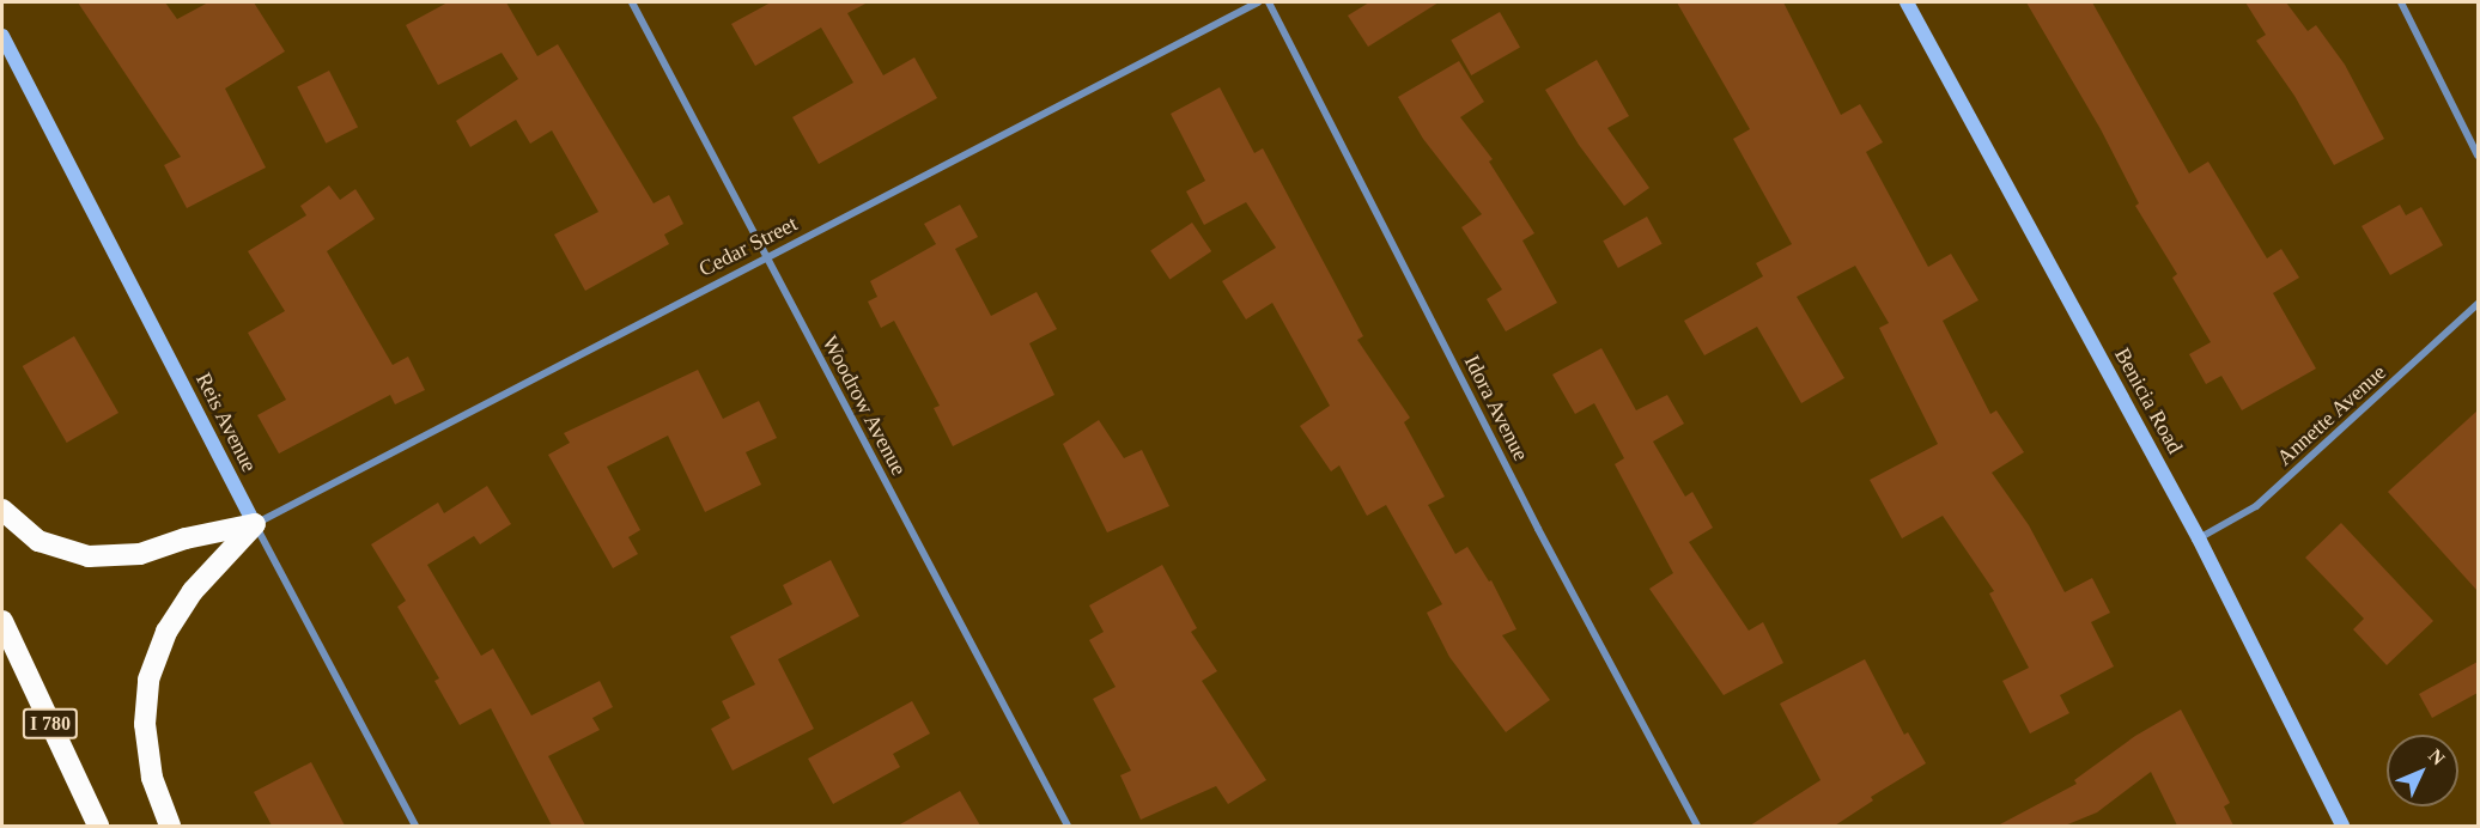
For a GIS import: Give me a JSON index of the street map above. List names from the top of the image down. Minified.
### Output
{"streets":{"highway":["I 780"],"main road":["Benicia Road","Reis Avenue"],"street":["Cedar Street","Woodrow Avenue","Idora Avenue","Annette Avenue"]},"crossings":[["Cedar Street","Woodrow Avenue"],["Cedar Street","Reis Avenue"],["Benicia Road","Annette Avenue"]],"north":"top right"}
